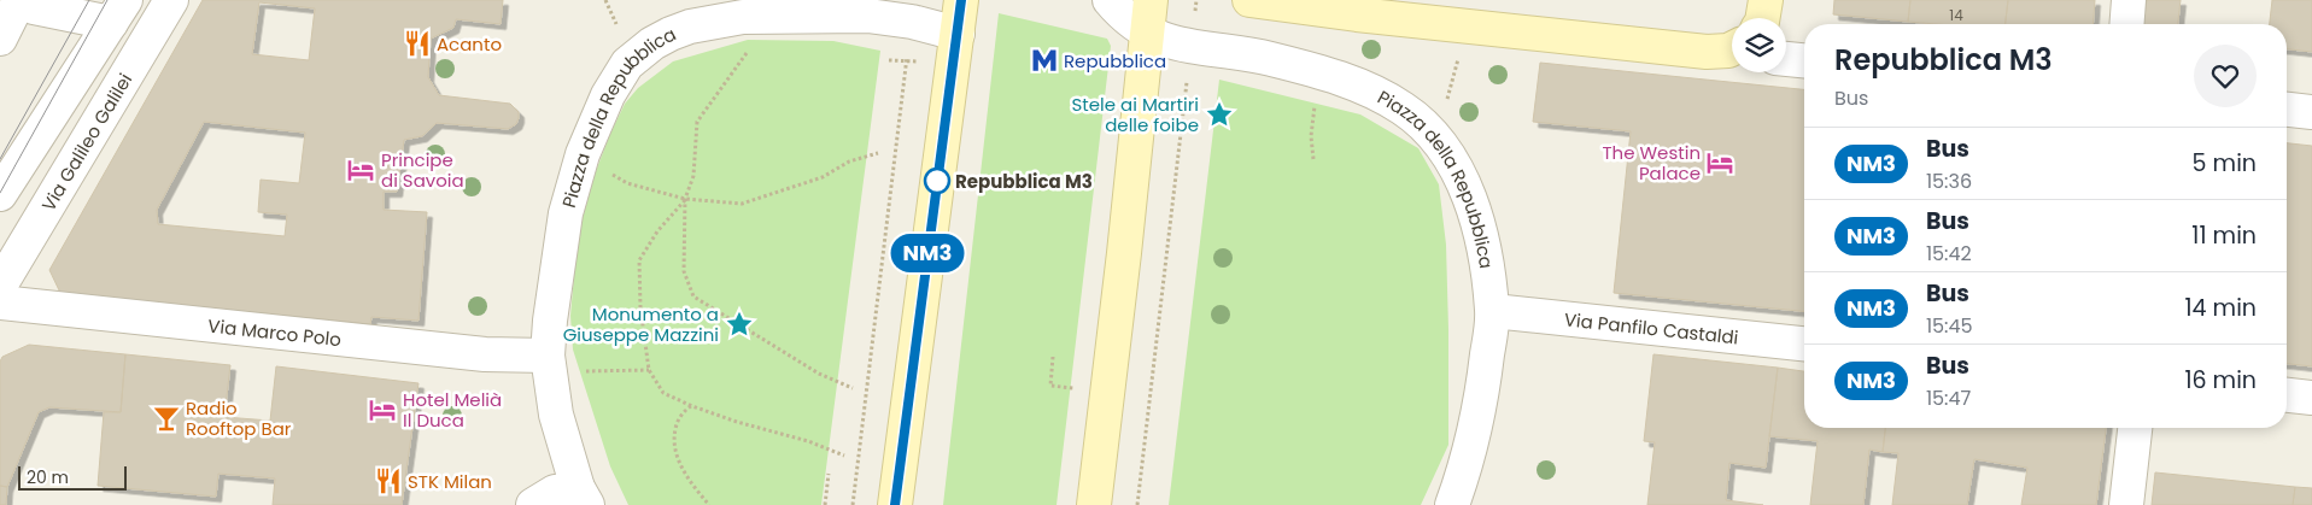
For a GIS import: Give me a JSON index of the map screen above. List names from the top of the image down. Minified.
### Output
{"streets":{"street":["Piazza della Repubblica","Via Galileo Galilei","Via Panfilo Castaldi","Via Marco Polo"]},"crossings":[["Piazza della Repubblica","Via Panfilo Castaldi"],["Piazza della Repubblica","Via Marco Polo"]],"places":{"restaurant":["Acanto","STK Milan"],"metro station":["Repubblica"],"place":["Stele ai Martiri delle foibe","Monumento a Giuseppe Mazzini"],"hotel":["The Westin Palace","Principe di Savoia","Hotel Melià Il Duca"],"other":["Repubblica M3"],"bar":["Radio Rooftop Bar"]},"lines":["bus line NM3"],"house_numbers":["14"],"scale_bar":"20 m","page":{"on_map":"NM3","heading":["Repubblica M3","Bus"],"list":[{"mark":"NM3","name":"Bus","note":"15:36","value":"5 min"},{"mark":"NM3","name":"Bus","note":"15:42","value":"11 min"},{"mark":"NM3","name":"Bus","note":"15:45","value":"14 min"},{"mark":"NM3","name":"Bus","note":"15:47","value":"16 min"}],"scale":"20 m"}}
